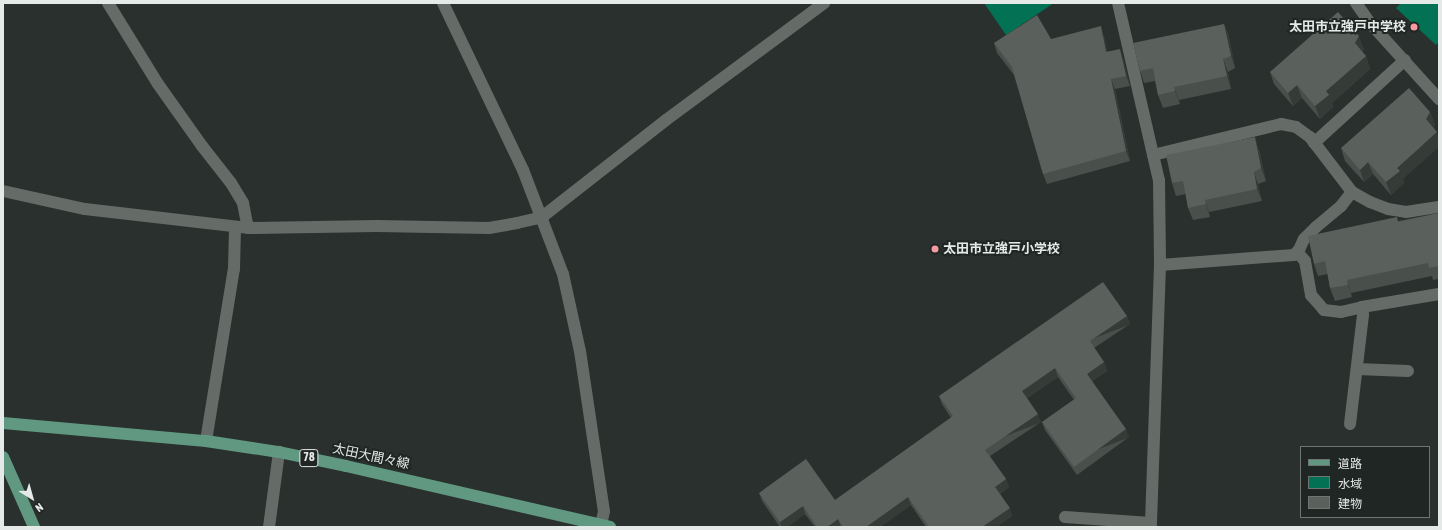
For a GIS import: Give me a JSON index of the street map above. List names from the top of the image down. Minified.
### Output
{"streets":{"main road":["太田大間々線","78"]},"places":["太田市立強戸中学校","太田市立強戸小学校"],"legend":["道路","水域","建物"],"north":"bottom right"}
